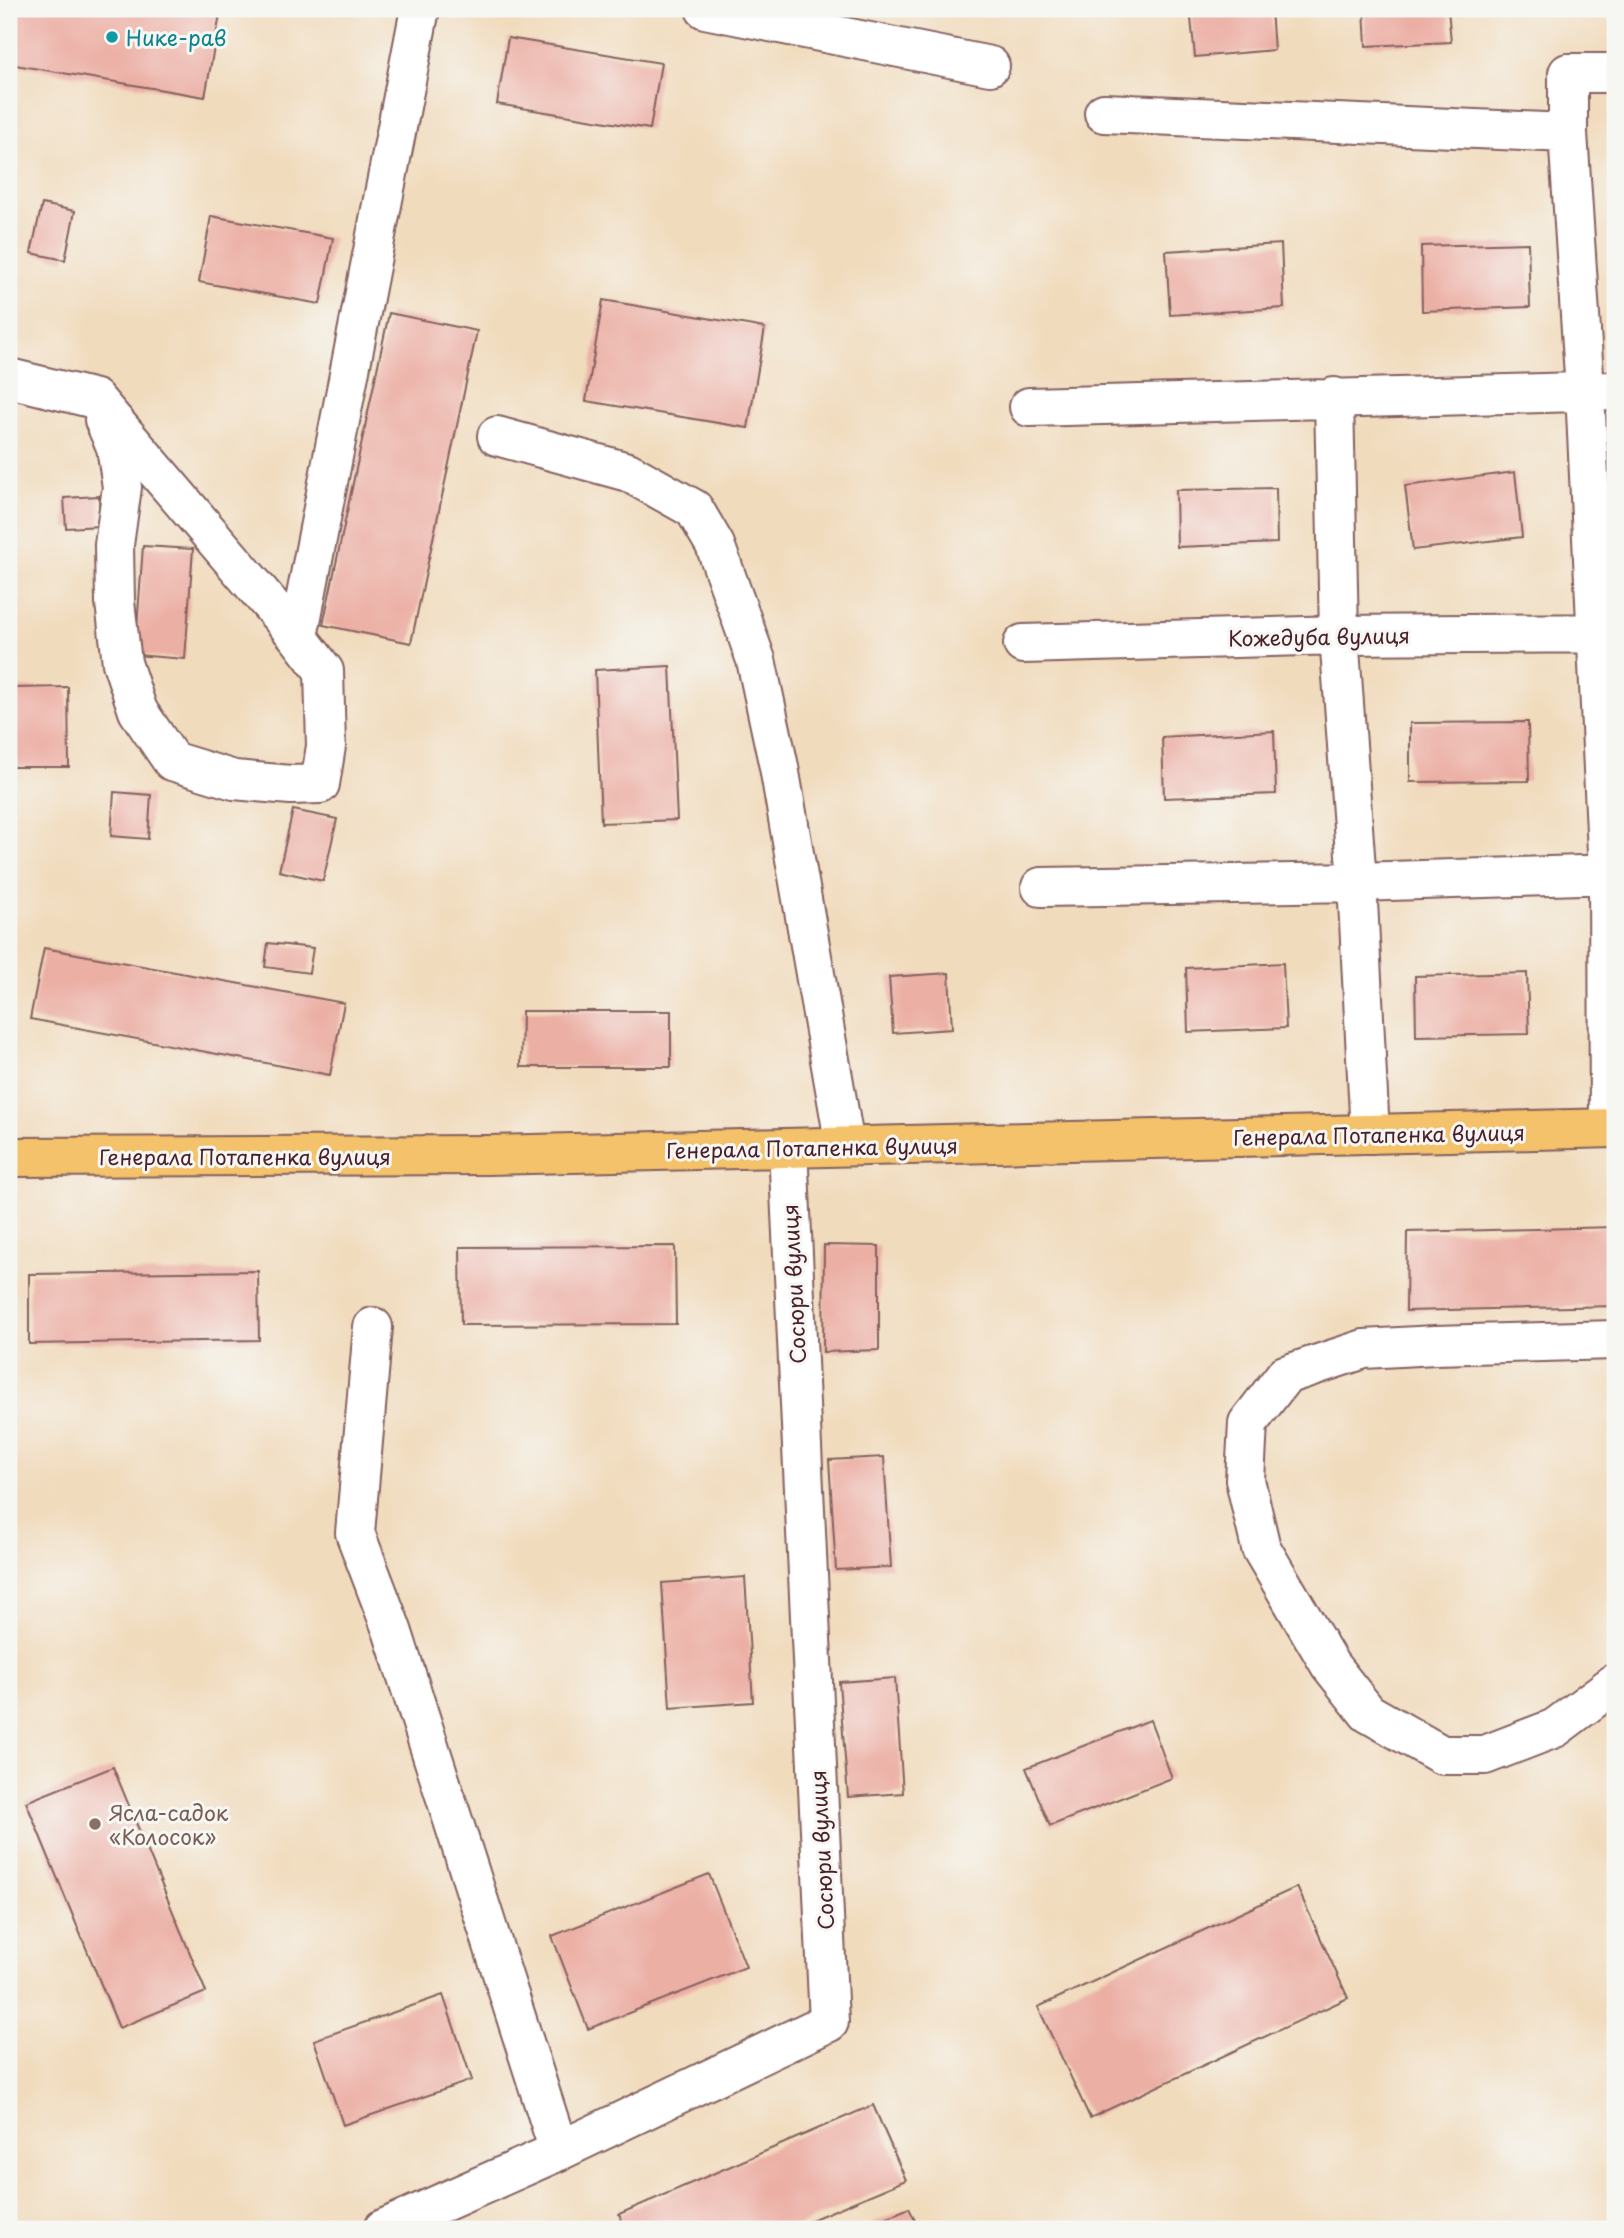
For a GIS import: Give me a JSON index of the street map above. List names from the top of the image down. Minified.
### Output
{"streets":{"main road":["Генерала Потапенка вулиця"],"street":["Кожедуба вулиця","Сосюри вулиця"]},"crossings":[["Генерала Потапенка вулиця","Сосюри вулиця"]],"places":["Нике-рав","Ясла-садок «Колосок»"]}
